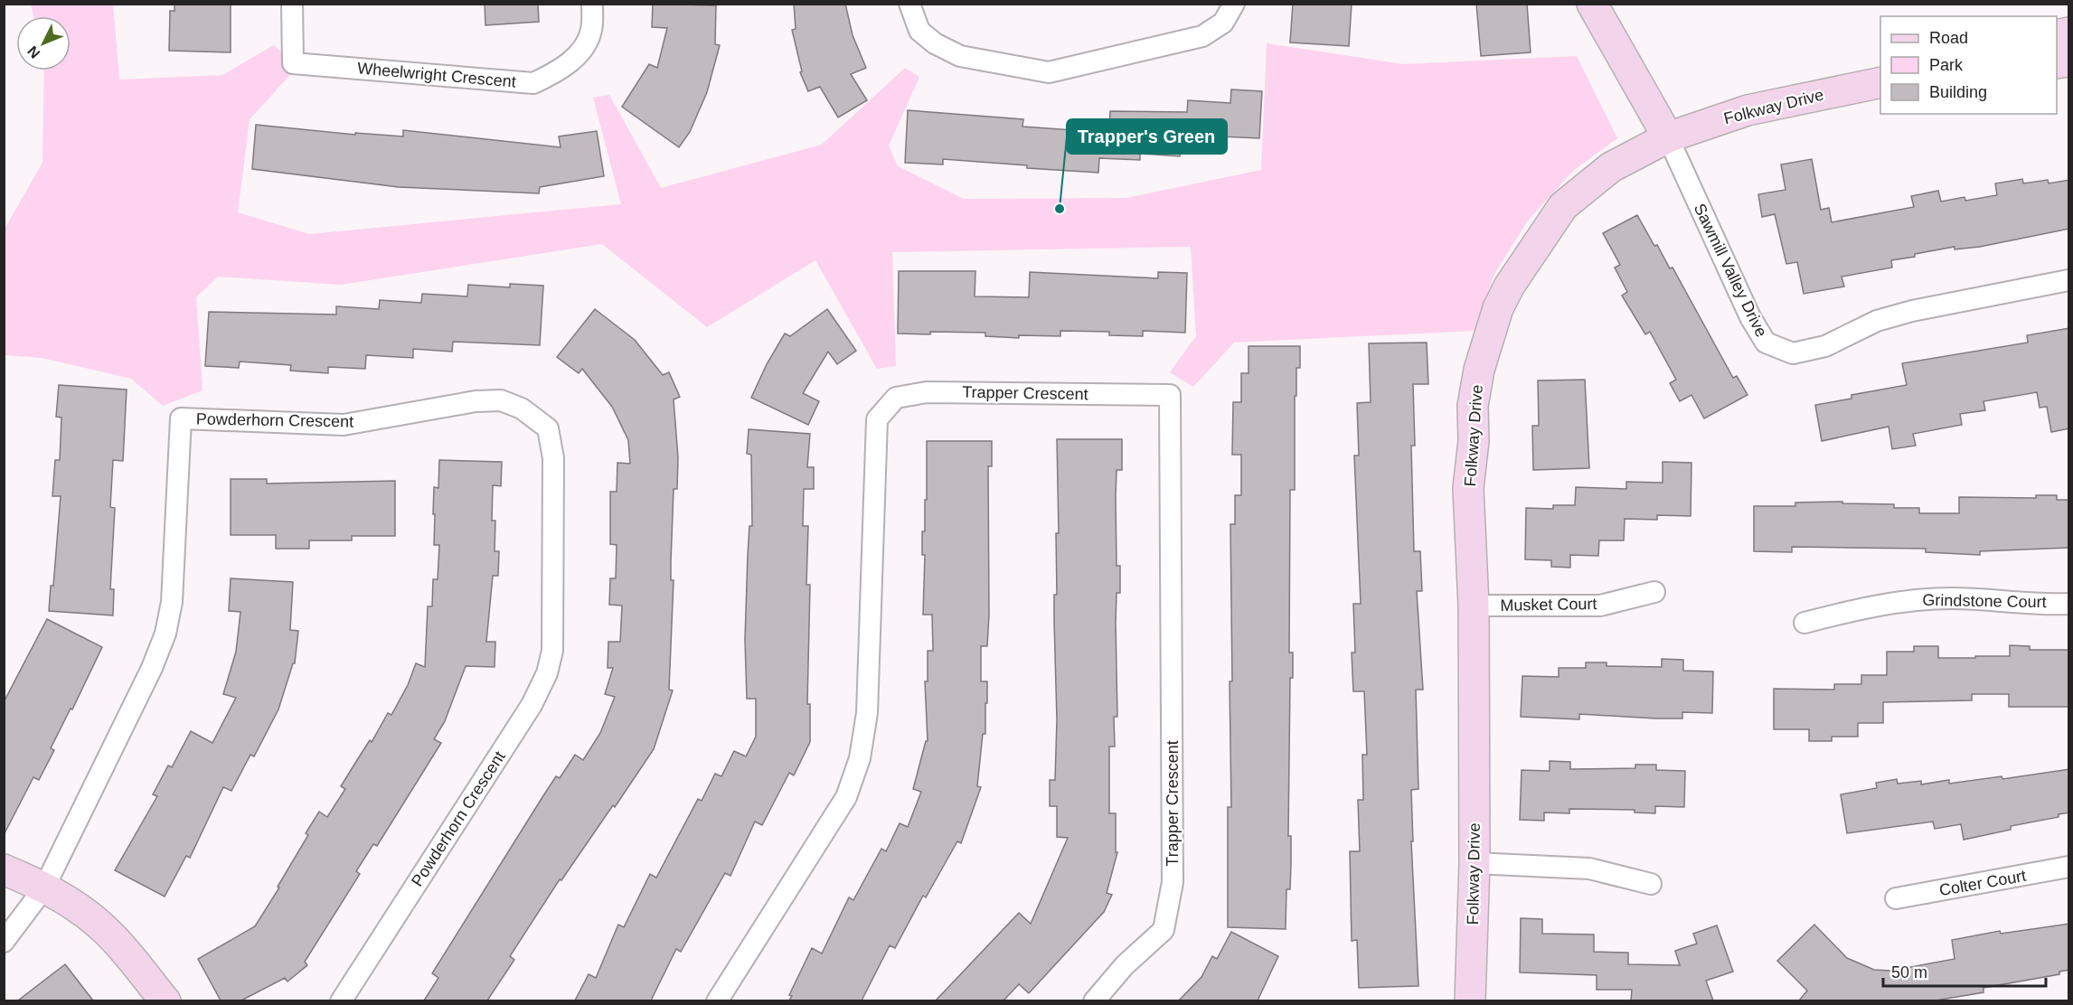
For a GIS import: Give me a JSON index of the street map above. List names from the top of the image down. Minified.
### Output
{"streets":{"street":["Wheelwright Crescent","Folkway Drive","Sawmill Valley Drive","Trapper Crescent","Powderhorn Crescent","Grindstone Court","Musket Court","Colter Court"]},"crossings":[["Folkway Drive","Sawmill Valley Drive"],["Folkway Drive","Musket Court"]],"places":["Trapper's Green"],"legend":["Road","Park","Building"],"scale_bar":"50 m","north":"bottom left"}
